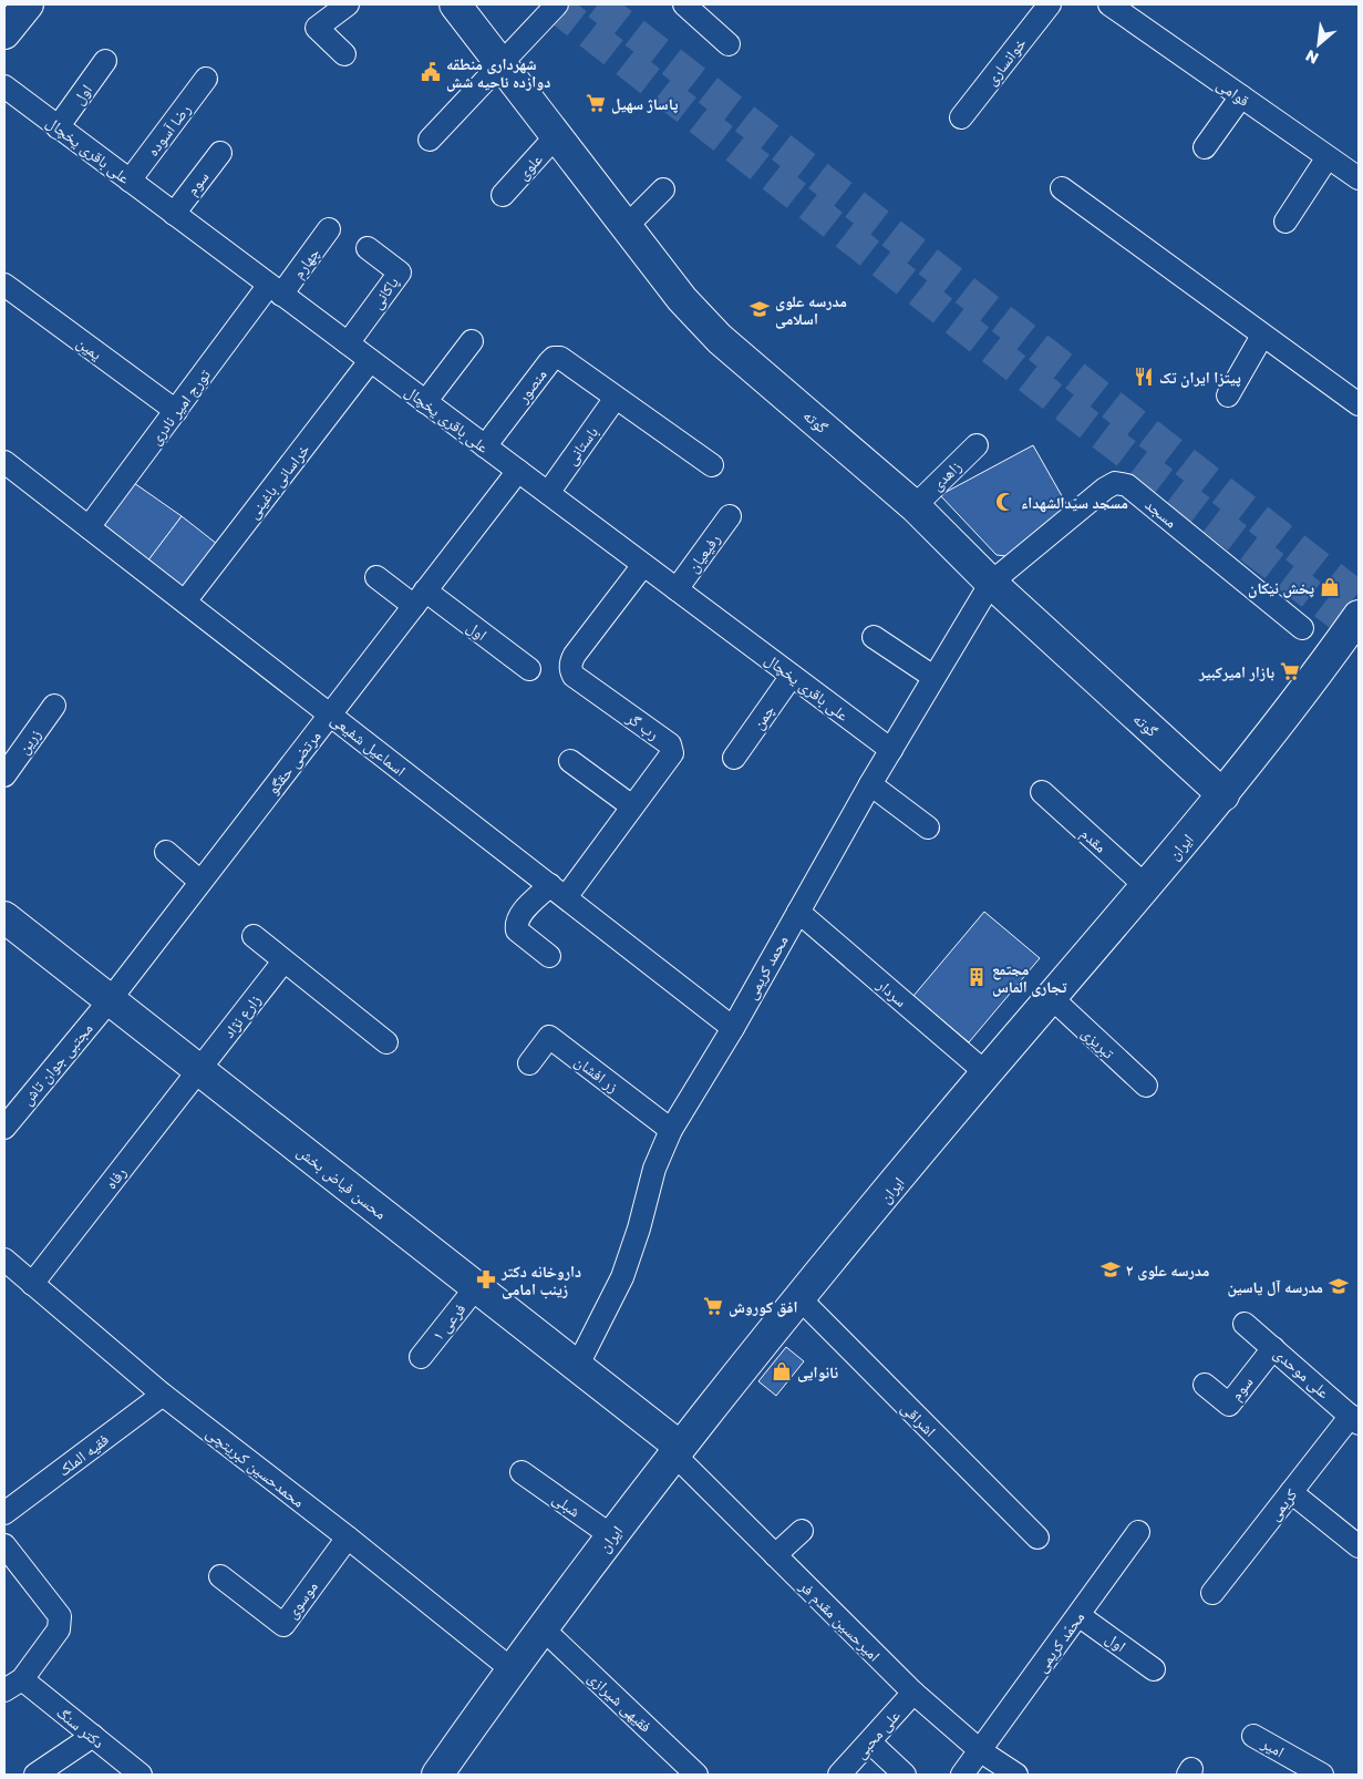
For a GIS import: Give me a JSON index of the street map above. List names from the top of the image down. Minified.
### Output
{"streets":{"main road":["گوته","ایران","محسن فیاض بخش"],"street":["خوانساری","قوامی","اول","رضا آسوده","علی باقری یخچال","علوی","سوم","چهارم","پاکانی","یمین","منصور","تورج امیر نادری","باستانی","زاهدی","خراسانی باغینی","مسجد","رفیعیان","چمن","رب گر","زرین","اسماعیل شفیعی","مرتضی حقگو","مقدم","محمد کریمی","سردار","زارع نژاد","تبریزی","مجتبی جوان تاش","زر افشان","رفاه","فرعی ۱","علی موحدی","اشراقی","فقیه الملک","محمدحسین کبریتچی","شبلی","کریمی","موسوی","امیرحسین مقدم فر","محمّد کریمی","فقیهی شیرازی","دکتر سنگ","علی محبی","امیر"]},"crossings":[["اول","علی باقری یخچال"],["اول","مرتضی حقگو"],["اول","محمّد کریمی"],["رضا آسوده","علی باقری یخچال"],["علی باقری یخچال","سوم"],["علی باقری یخچال","چهارم"],["علی باقری یخچال","پاکانی"],["علی باقری یخچال","منصور"],["علی باقری یخچال","تورج امیر نادری"],["علی باقری یخچال","باستانی"],["علی باقری یخچال","خراسانی باغینی"],["علی باقری یخچال","رفیعیان"],["علی باقری یخچال","چمن"],["علی باقری یخچال","رب گر"],["علی باقری یخچال","مرتضی حقگو"],["علی باقری یخچال","محمد کریمی"],["علوی","گوته"],["سوم","علی موحدی"],["چهارم","تورج امیر نادری"],["یمین","تورج امیر نادری"],["منصور","باستانی"],["تورج امیر نادری","اسماعیل شفیعی"],["گوته","زاهدی"],["گوته","مسجد"],["گوته","ایران"],["گوته","محمد کریمی"],["خراسانی باغینی","اسماعیل شفیعی"],["مسجد","محمد کریمی"],["رب گر","اسماعیل شفیعی"],["اسماعیل شفیعی","مرتضی حقگو"],["اسماعیل شفیعی","محمد کریمی"],["مرتضی حقگو","مجتبی جوان تاش"],["مرتضی حقگو","محسن فیاض بخش"],["مقدم","ایران"],["ایران","سردار"],["ایران","تبریزی"],["ایران","محسن فیاض بخش"],["ایران","اشراقی"],["ایران","محمدحسین کبریتچی"],["ایران","شبلی"],["ایران","امیرحسین مقدم فر"],["ایران","فقیهی شیرازی"],["محمد کریمی","سردار"],["محمد کریمی","زر افشان"],["محمد کریمی","محسن فیاض بخش"],["زارع نژاد","رفاه"],["زارع نژاد","محسن فیاض بخش"],["مجتبی جوان تاش","محسن فیاض بخش"],["رفاه","محسن فیاض بخش"],["رفاه","محمدحسین کبریتچی"],["محسن فیاض بخش","فرعی ۱"],["محسن فیاض بخش","امیرحسین مقدم فر"],["علی موحدی","کریمی"],["فقیه الملک","محمدحسین کبریتچی"],["محمدحسین کبریتچی","موسوی"],["امیرحسین مقدم فر","محمّد کریمی"],["امیرحسین مقدم فر","علی محبی"]],"places":{"public building":["شهرداری منطقه دوازده ناحیه شش"],"supermarket":["پاساژ سهیل","بازار امیرکبیر","افق کوروش"],"school or university":["مدرسه علوی اسلامی","مدرسه علوی ۲","مدرسه آل یاسین"],"restaurant":["پیتزا ایران تک"],"mosque":["مسجد سیّدالشهداء"],"shop":["پخش نیکان","نانوایی"],"building":["مجتمع تجاری الماس"],"pharmacy":["داروخانه دکتر زینب امامی"]},"north":"bottom left"}
